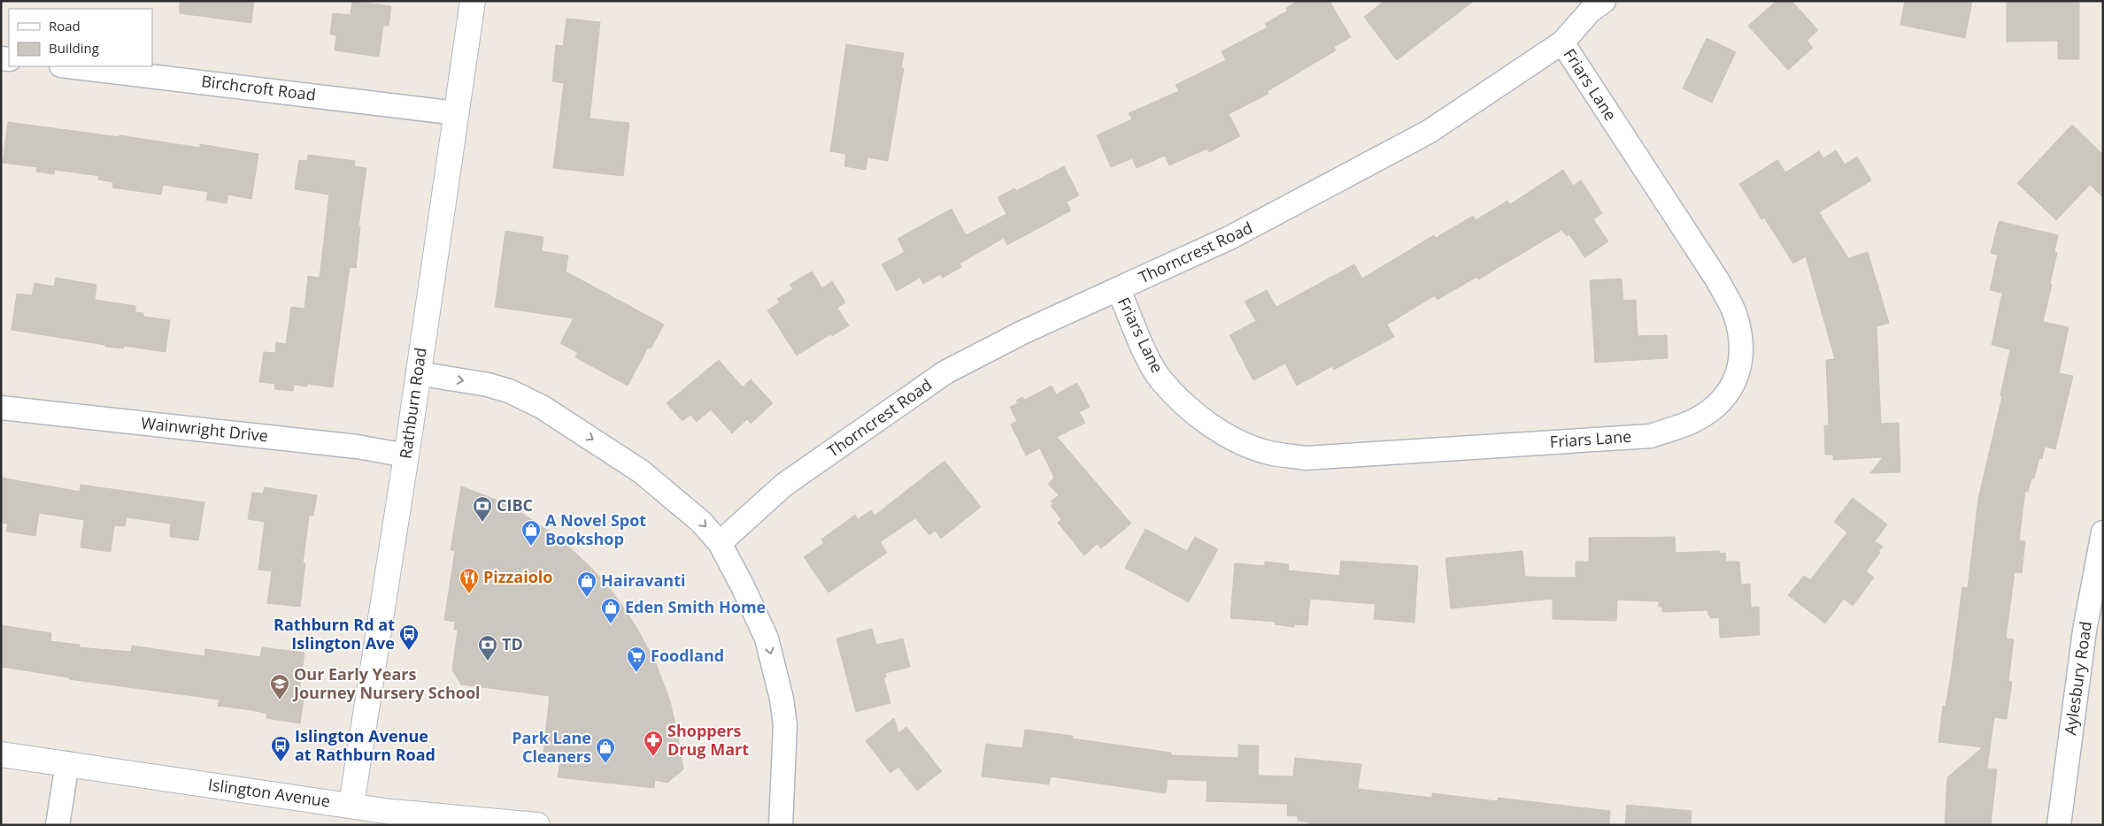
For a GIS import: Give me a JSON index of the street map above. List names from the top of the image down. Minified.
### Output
{"streets":{"street":["Friars Lane","Birchcroft Road","Thorncrest Road","Rathburn Road","Wainwright Drive","Aylesbury Road","Islington Avenue"]},"crossings":[["Friars Lane","Thorncrest Road"],["Birchcroft Road","Rathburn Road"],["Rathburn Road","Wainwright Drive"],["Rathburn Road","Islington Avenue"]],"places":{"bank":["CIBC","TD"],"shop":["A Novel Spot Bookshop","Hairavanti","Eden Smith Home","Park Lane Cleaners"],"restaurant":["Pizzaiolo"],"bus stop":["Rathburn Rd at Islington Ave","Islington Avenue at Rathburn Road"],"supermarket":["Foodland"],"school or university":["Our Early Years Journey Nursery School"],"pharmacy":["Shoppers Drug Mart"]},"legend":["Road","Building"]}
